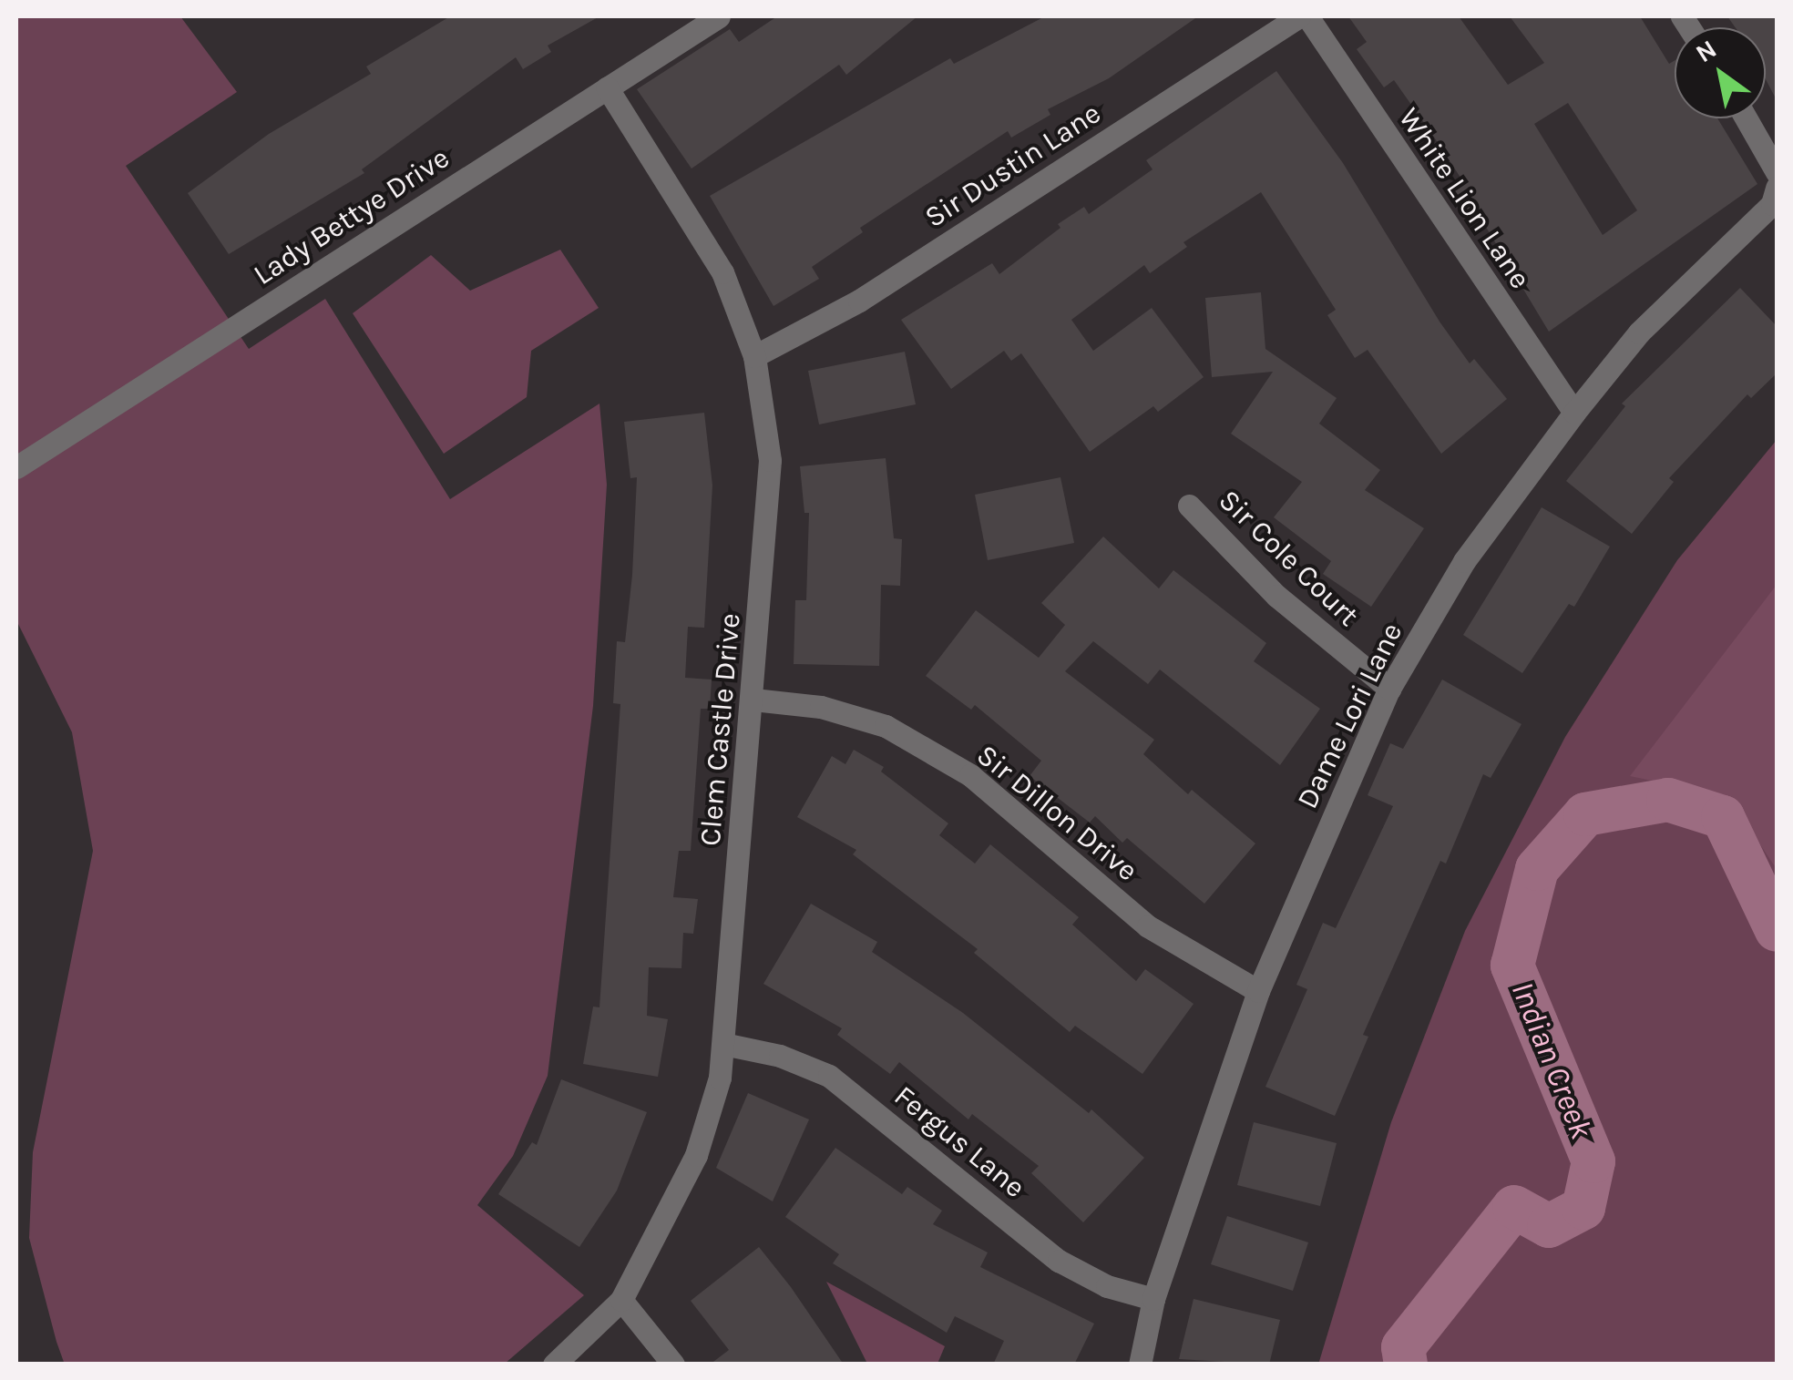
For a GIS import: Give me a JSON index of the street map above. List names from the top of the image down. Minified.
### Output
{"streets":{"street":["Sir Dustin Lane","White Lion Lane","Lady Bettye Drive","Sir Cole Court","Dame Lori Lane","Clem Castle Drive","Sir Dillon Drive","Fergus Lane"]},"crossings":[["Sir Dustin Lane","Clem Castle Drive"],["White Lion Lane","Dame Lori Lane"],["Lady Bettye Drive","Clem Castle Drive"],["Sir Cole Court","Dame Lori Lane"],["Dame Lori Lane","Sir Dillon Drive"],["Dame Lori Lane","Fergus Lane"],["Clem Castle Drive","Sir Dillon Drive"],["Clem Castle Drive","Fergus Lane"]],"water":["Indian Creek"],"north":"top left"}
